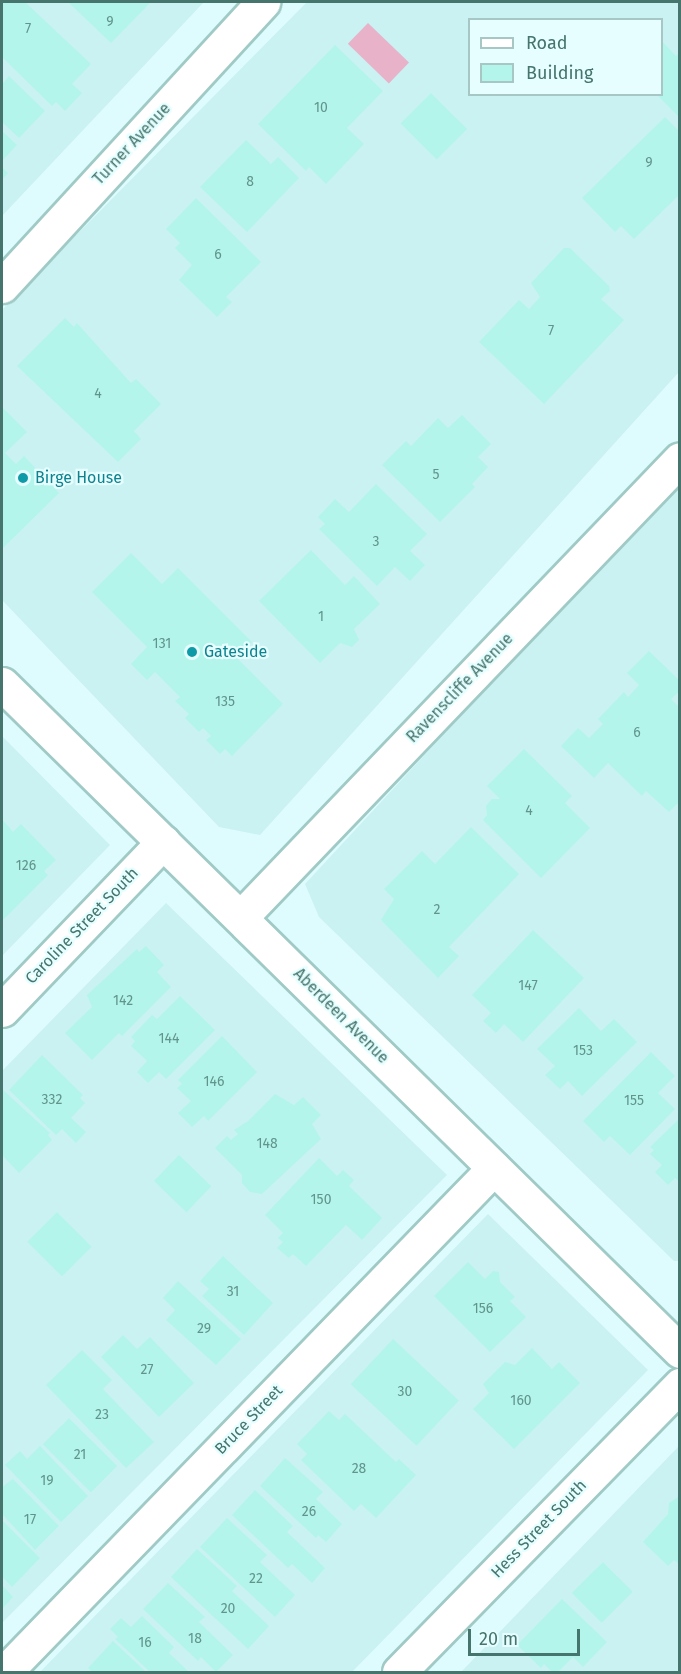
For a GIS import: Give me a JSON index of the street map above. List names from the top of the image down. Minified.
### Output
{"streets":{"street":["Turner Avenue","Ravenscliffe Avenue","Caroline Street South","Aberdeen Avenue","Bruce Street","Hess Street South"]},"crossings":[["Ravenscliffe Avenue","Aberdeen Avenue"],["Caroline Street South","Aberdeen Avenue"],["Aberdeen Avenue","Bruce Street"]],"places":["Birge House","Gateside"],"house_numbers":["9","7","10","9","8","6","7","4","5","3","1","131","135","6","4","126","2","147","142","144","153","146","332","155","148","150","31","156","29","27","30","160","23","21","28","19","26","17","22","20","18","16"],"legend":["Road","Building"],"scale_bar":"20 m"}
